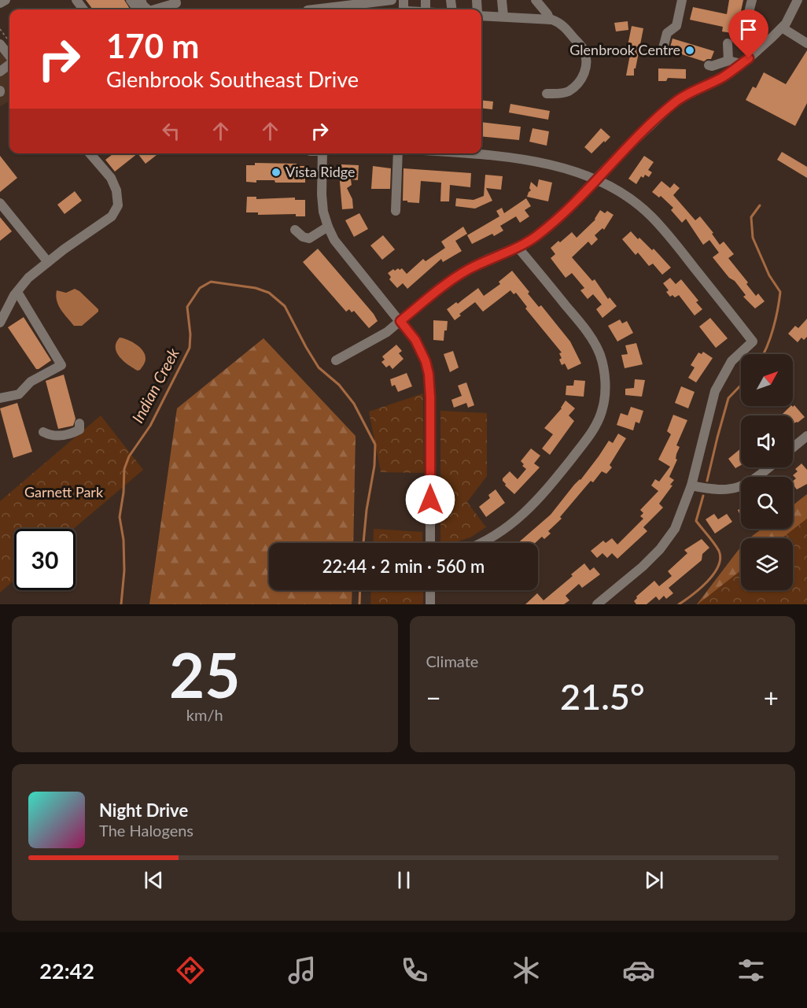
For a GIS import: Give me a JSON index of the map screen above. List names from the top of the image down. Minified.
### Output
{"water":["Indian Creek"],"parks":["Garnett Park"],"places":["Glenbrook Centre","Vista Ridge"],"north":"top right","page":{"turn":["170 m","Glenbrook Southeast Drive"],"limit":"30","trip":"22:44 · 2 min · 560 m","tile":[["25","km/h"],"Climate"],"heat":["−","21.5°","+"],"song":["Night Drive","The Halogens"],"tabs":"22:42"}}
